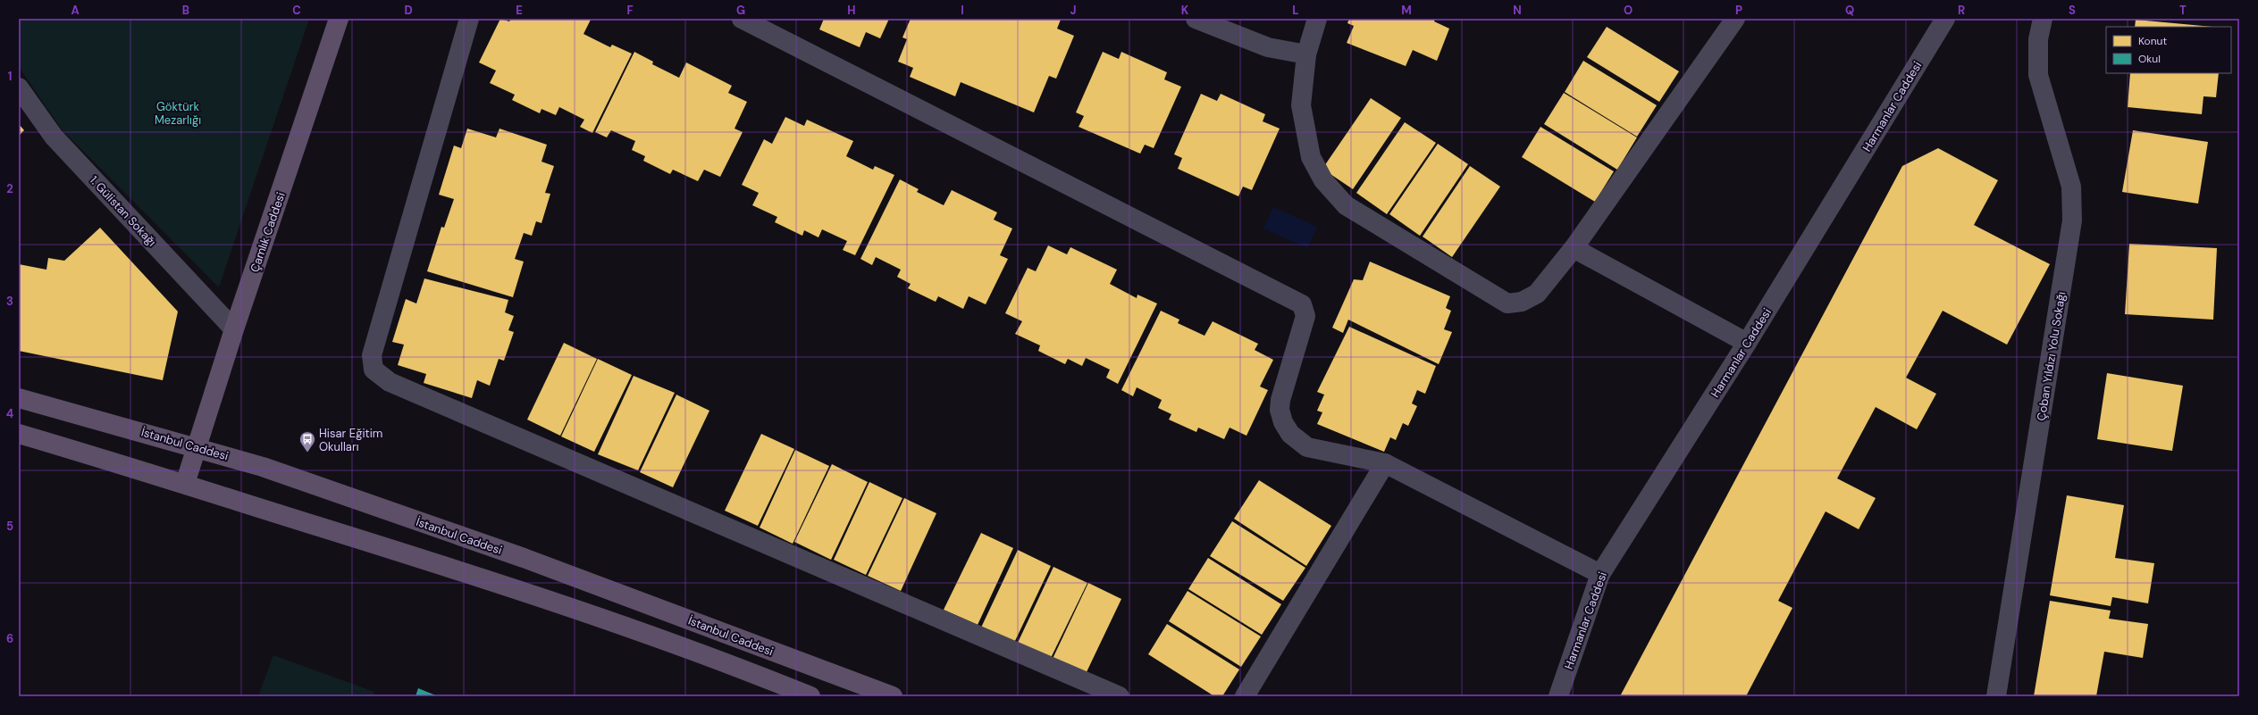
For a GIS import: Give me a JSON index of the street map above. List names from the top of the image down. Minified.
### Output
{"streets":{"main road":["Çamlık Caddesi","İstanbul Caddesi"],"street":["Harmanlar Caddesi","1. Gülistan Sokağı","Çoban Yıldızı Yolu Sokağı"]},"crossings":[["1. Gülistan Sokağı","Çamlık Caddesi"],["Çamlık Caddesi","İstanbul Caddesi"]],"parks":["Göktürk Mezarlığı"],"places":{"bus stop":["Hisar Eğitim Okulları"]},"legend":["Konut","Okul"],"grid":{"columns":["A","B","C","D","E","F","G","H","I","J","K","L","M","N","O","P","Q","R","S","T"],"rows":["1","2","3","4","5","6"]}}
